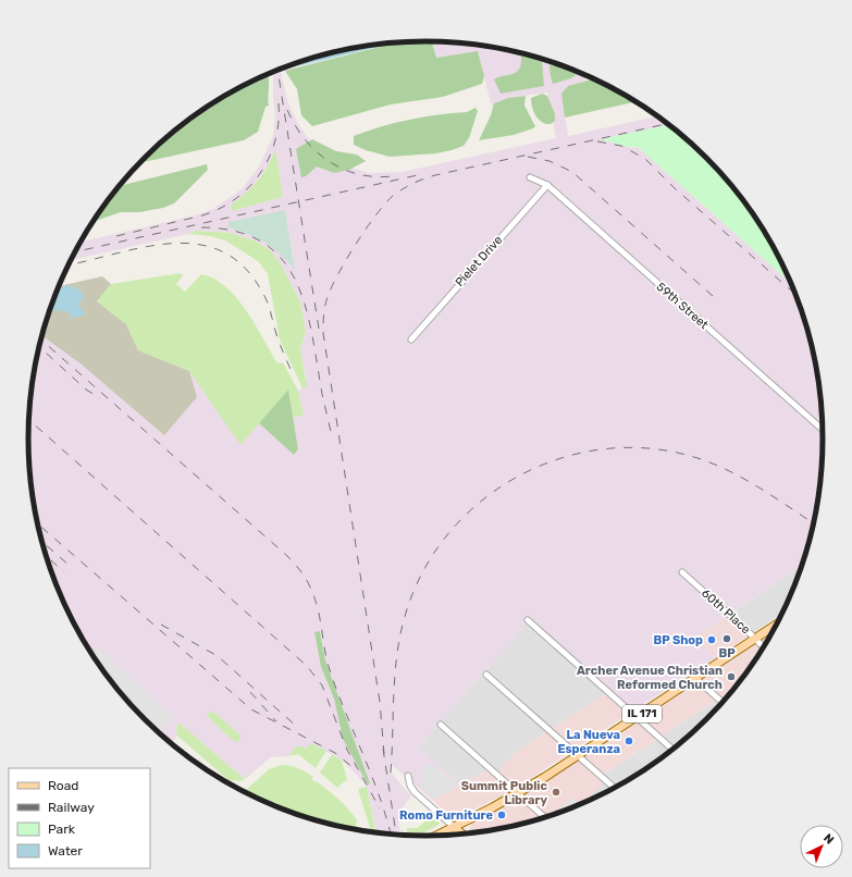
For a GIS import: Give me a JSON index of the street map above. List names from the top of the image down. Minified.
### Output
{"streets":{"main road":["IL 171"],"street":["Pielet Drive","59th Street","60th Place"]},"crossings":[["Pielet Drive","59th Street"],["60th Place","IL 171"]],"places":["BP","BP Shop","Archer Avenue Christian Reformed Church","La Nueva Esperanza","Summit Public Library","Romo Furniture"],"legend":["Road","Railway","Park","Water"],"north":"top right"}
